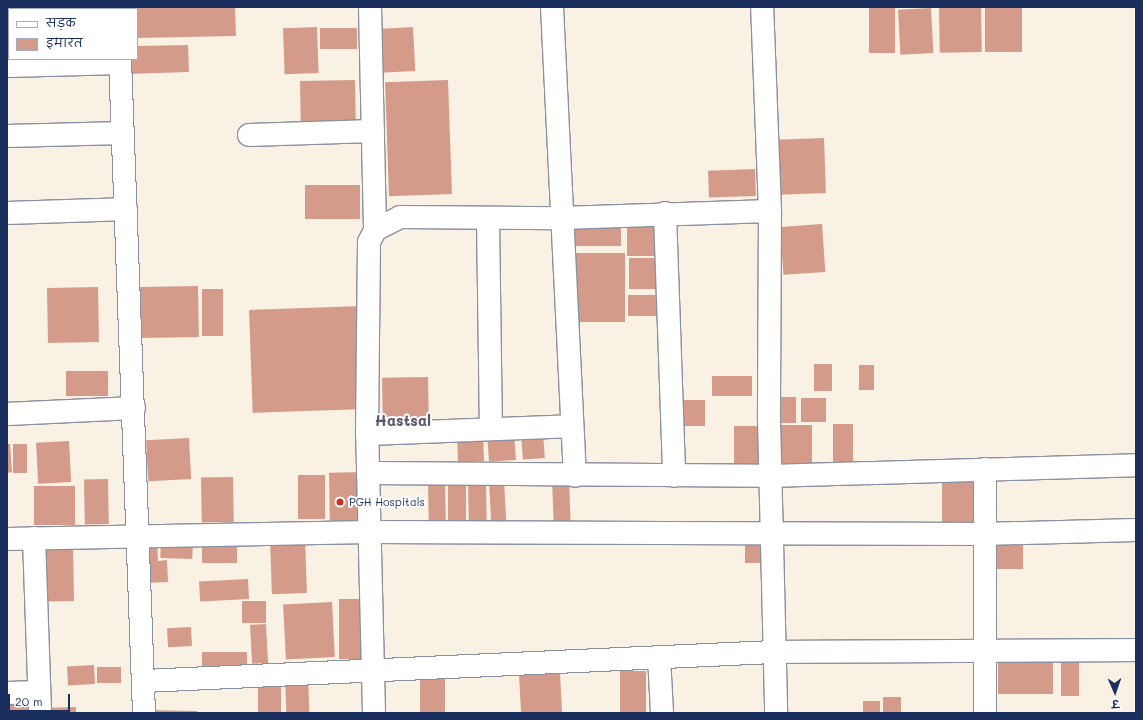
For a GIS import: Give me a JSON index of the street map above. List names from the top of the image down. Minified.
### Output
{"districts":["Hastsal"],"places":["PGH Hospitals"],"legend":["सड़क","इमारत"],"scale_bar":"20 m","north":"bottom"}
